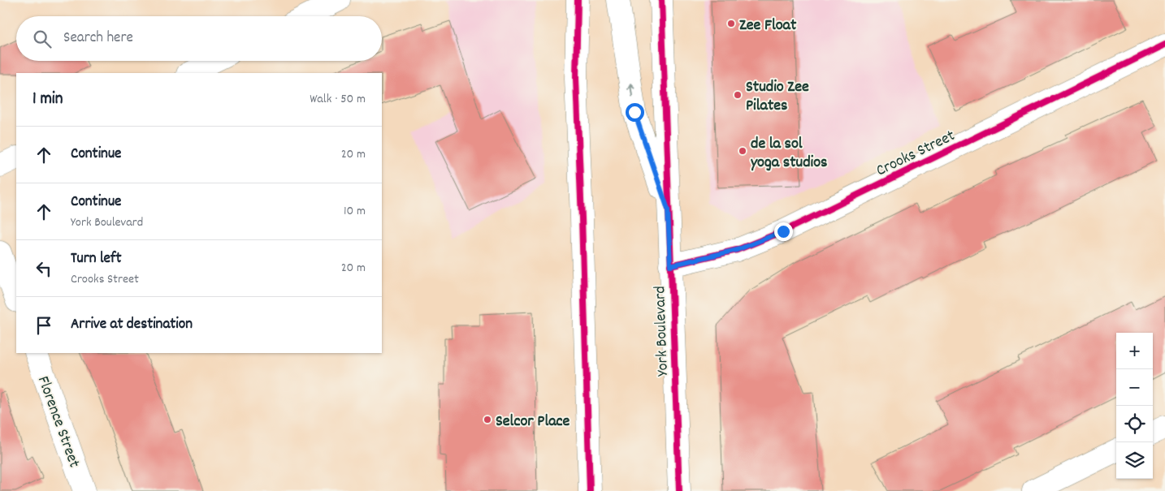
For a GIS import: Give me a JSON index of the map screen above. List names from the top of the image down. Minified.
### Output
{"streets":{"main road":["Crooks Street","York Boulevard","Florence Street"]},"crossings":[["Crooks Street","York Boulevard"]],"places":["Zee Float","Studio Zee Pilates","de la sol yoga studios","Selcor Place"],"page":{"search":"Search here","heading":["1 min","Walk · 50 m"],"list":[["Continue","20 m"],["Continue","York Boulevard","10 m"],["Turn left","Crooks Street","20 m"],"Arrive at destination"],"map_buttons":["+","−"]}}
